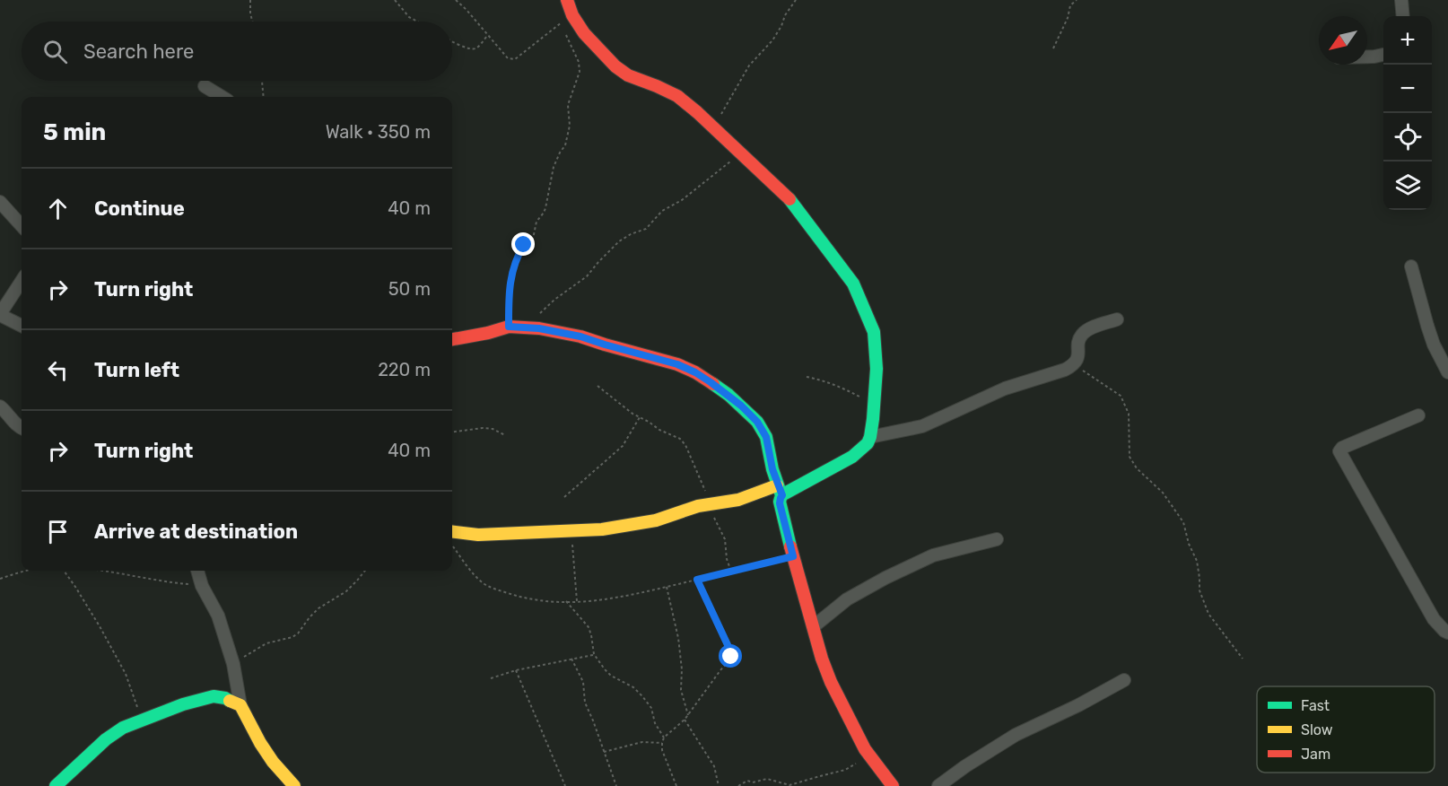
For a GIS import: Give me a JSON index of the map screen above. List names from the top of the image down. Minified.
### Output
{"legend":["Fast","Slow","Jam"],"north":"bottom left","page":{"map_buttons":["+","−"],"search":"Search here","heading":["5 min","Walk · 350 m"],"list":[["Continue","40 m"],["Turn right","50 m"],["Turn left","220 m"],["Turn right","40 m"],"Arrive at destination"]}}
